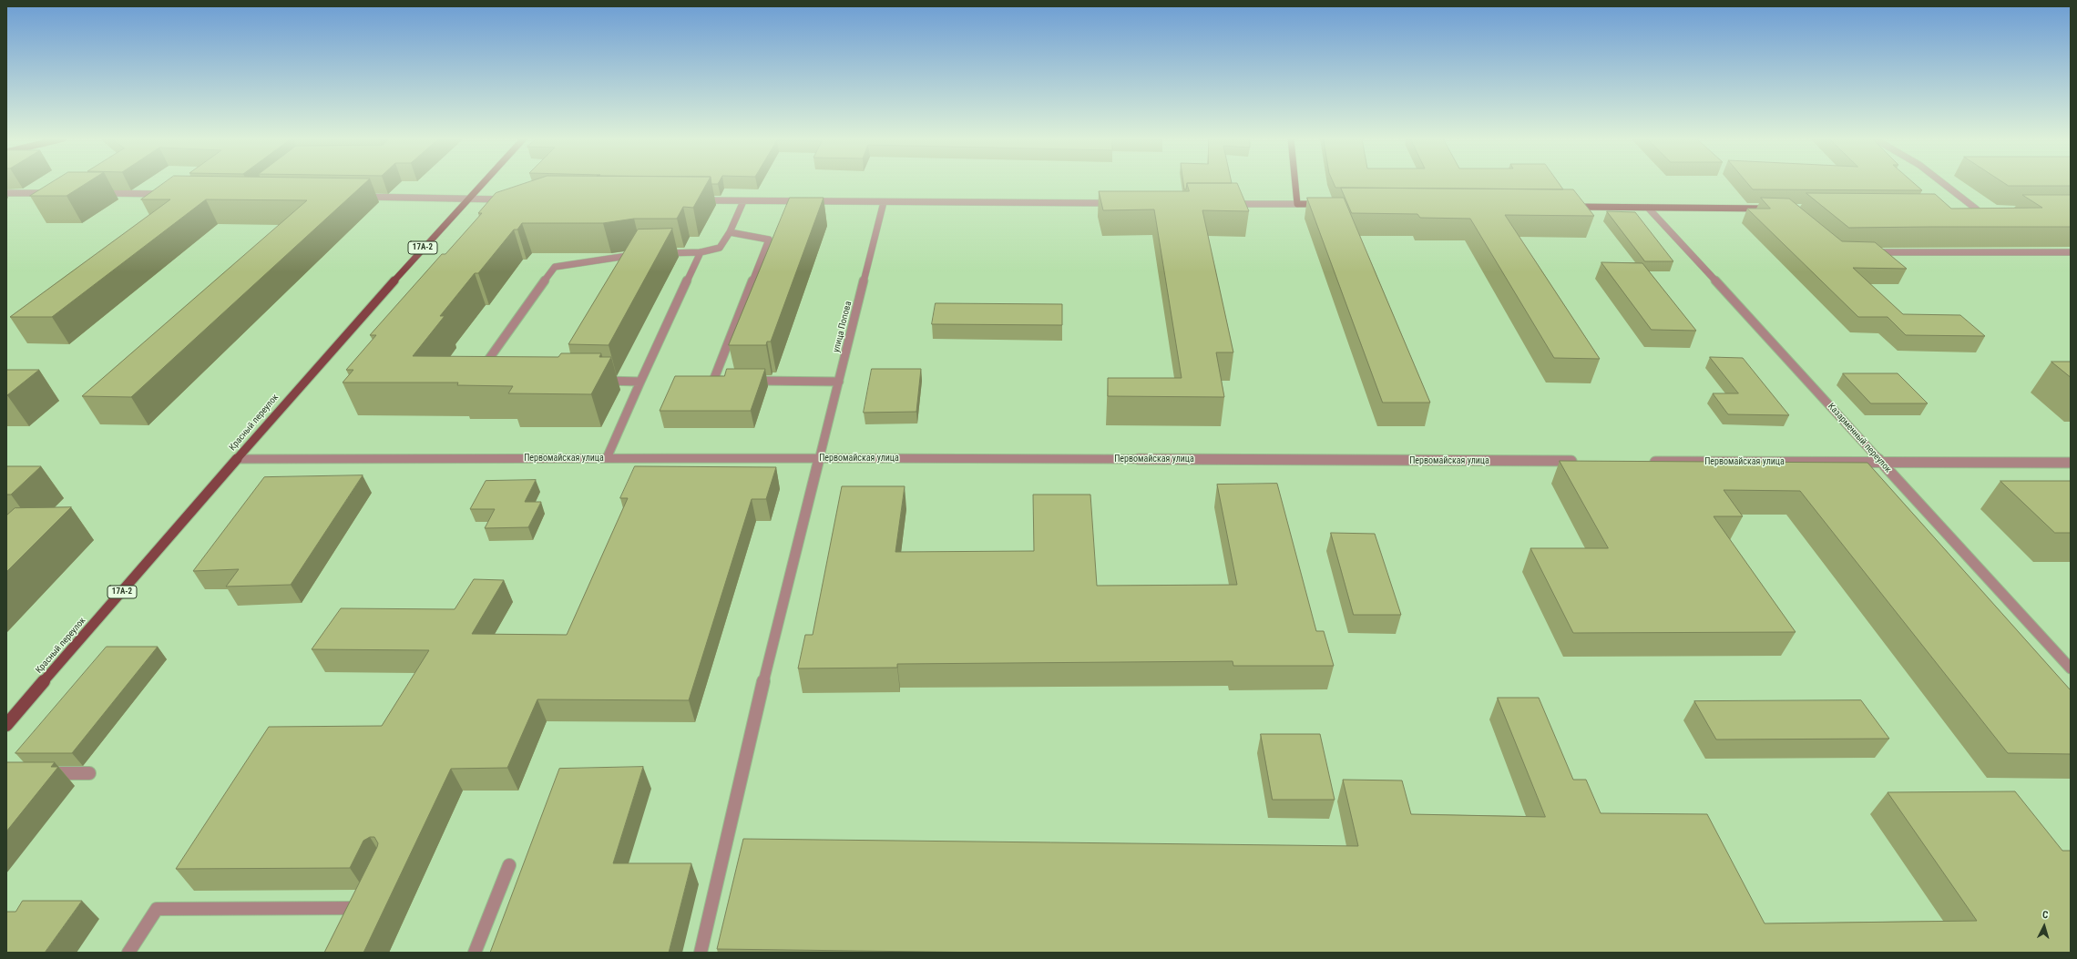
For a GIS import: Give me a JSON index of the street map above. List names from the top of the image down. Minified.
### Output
{"streets":{"main road":["17А-2","Красный переулок"],"street":["улица Попова","Казарменный переулок","Первомайская улица"]},"crossings":[["улица Попова","Первомайская улица"],["Красный переулок","Первомайская улица"],["Казарменный переулок","Первомайская улица"]],"north":"top"}
